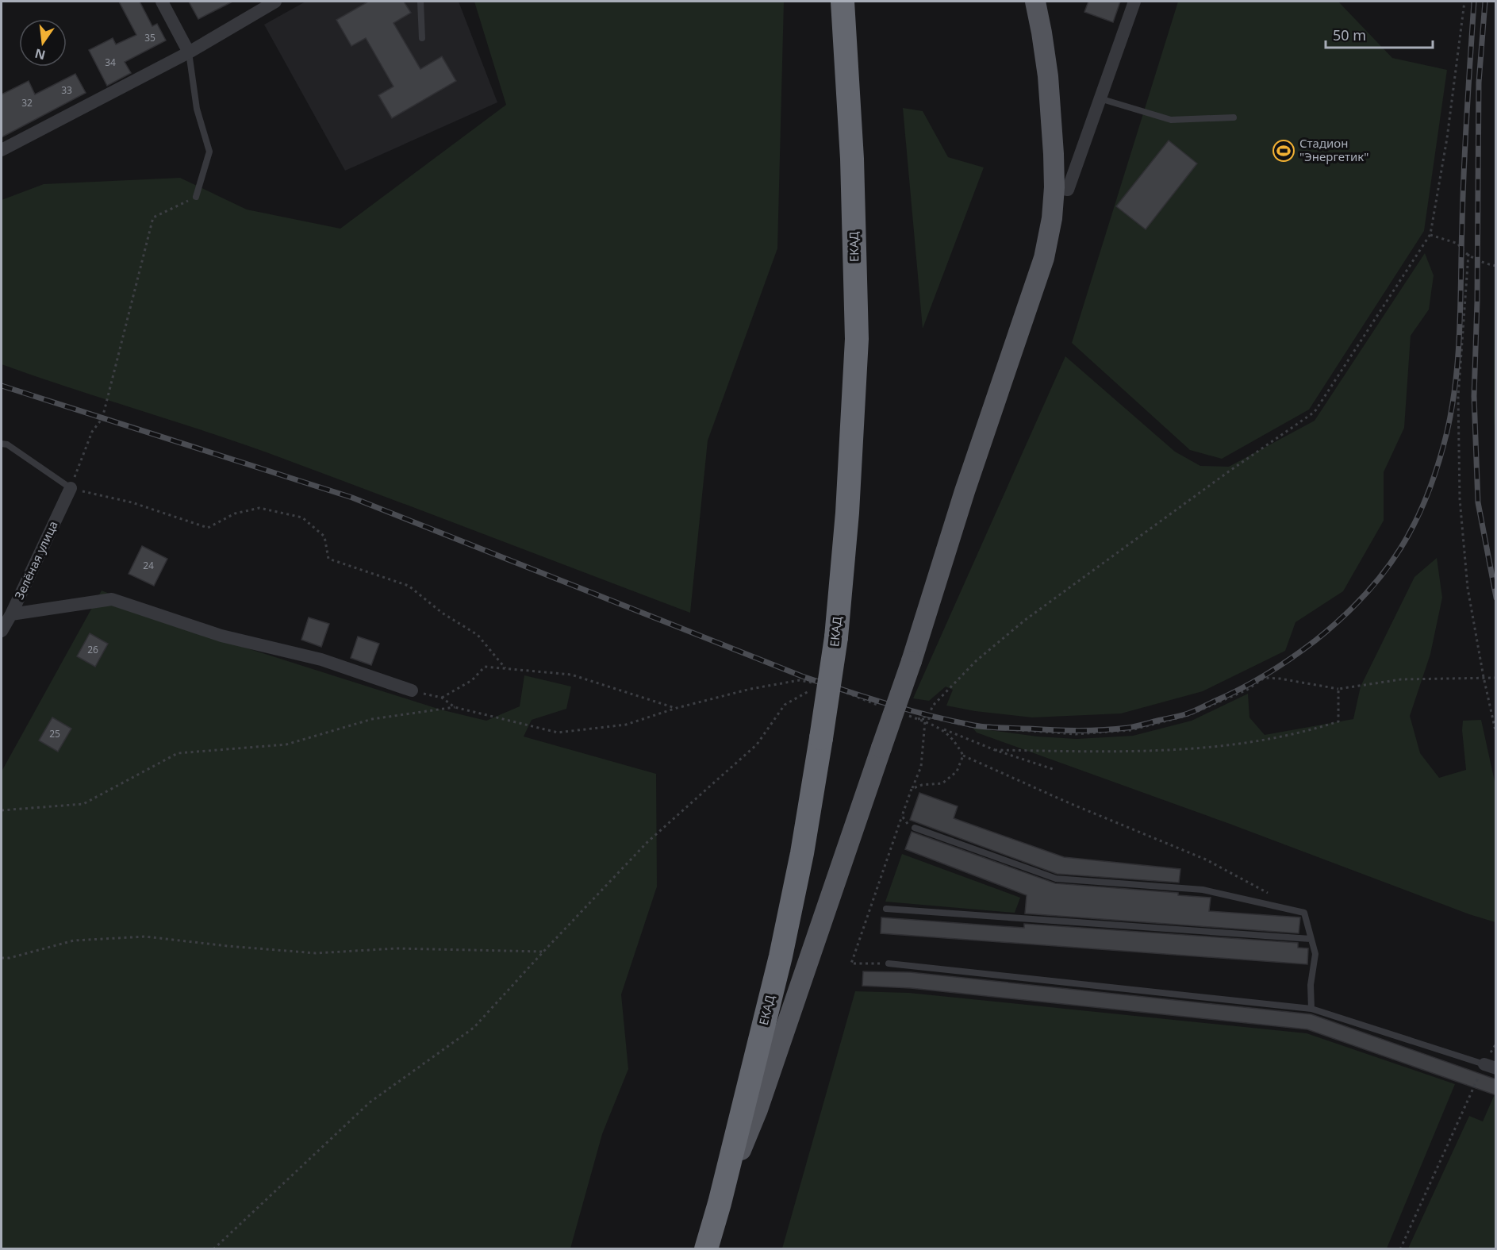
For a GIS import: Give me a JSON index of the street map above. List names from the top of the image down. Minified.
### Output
{"streets":{"highway":["ЕКАД"],"street":["Зелёная улица"]},"places":{"sports":["Стадион \"Энергетик\""]},"house_numbers":["35","34","33","32","24","26","25"],"scale_bar":"50 m","north":"bottom"}
